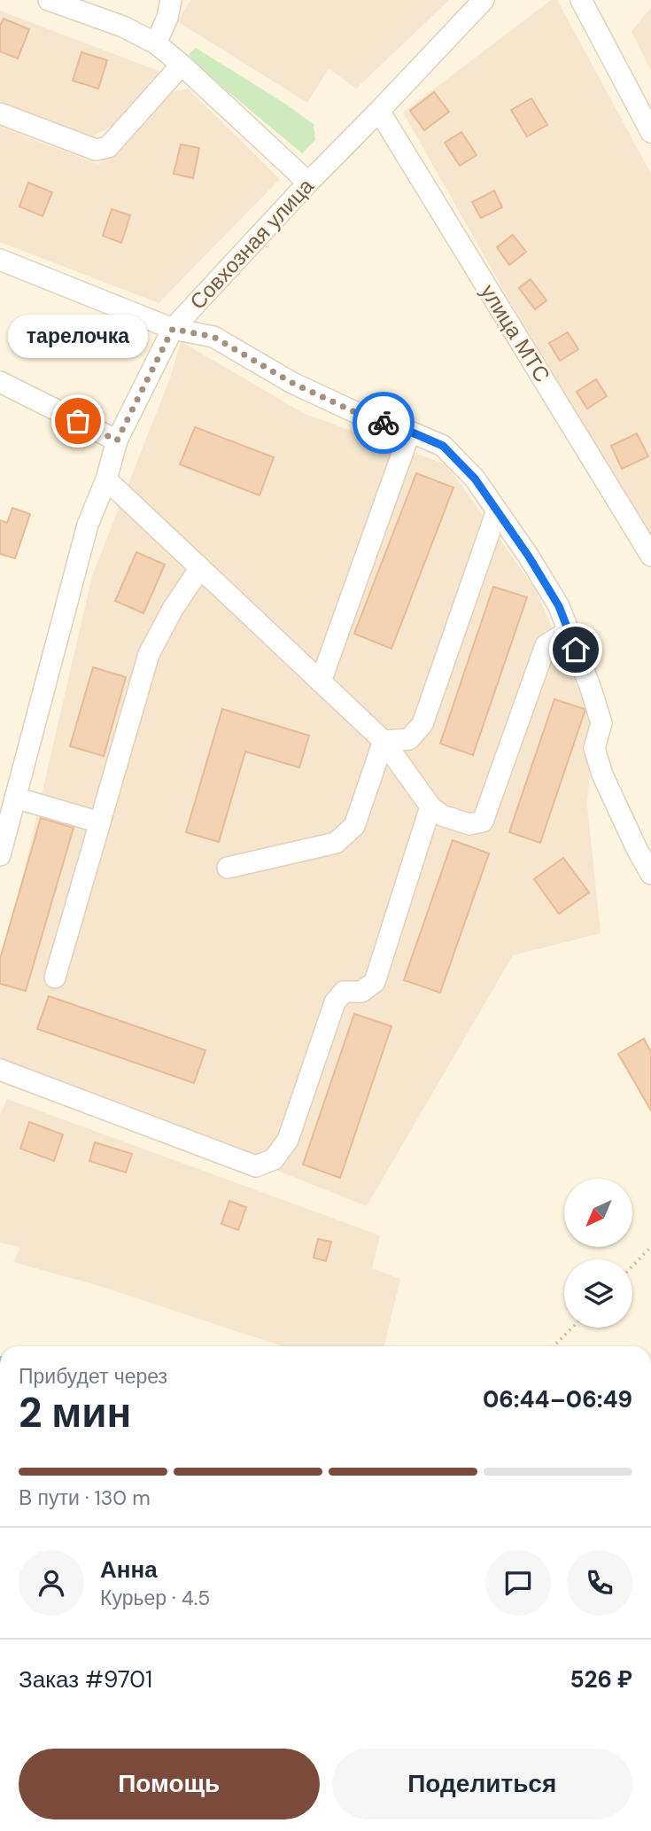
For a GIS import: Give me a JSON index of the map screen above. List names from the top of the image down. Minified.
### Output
{"streets":{"street":["Совхозная улица","улица МТС"]},"crossings":[["Совхозная улица","улица МТС"]],"places":["тарелочка"],"north":"bottom left","page":{"bubble":"тарелочка","heading":["2 мин","Прибудет через","06:44–06:49"],"panel":["Анна","Курьер · 4.5","Заказ #9701","526 ₽"],"bar":"В пути · 130 m","buttons":["Помощь","Поделиться"]}}
